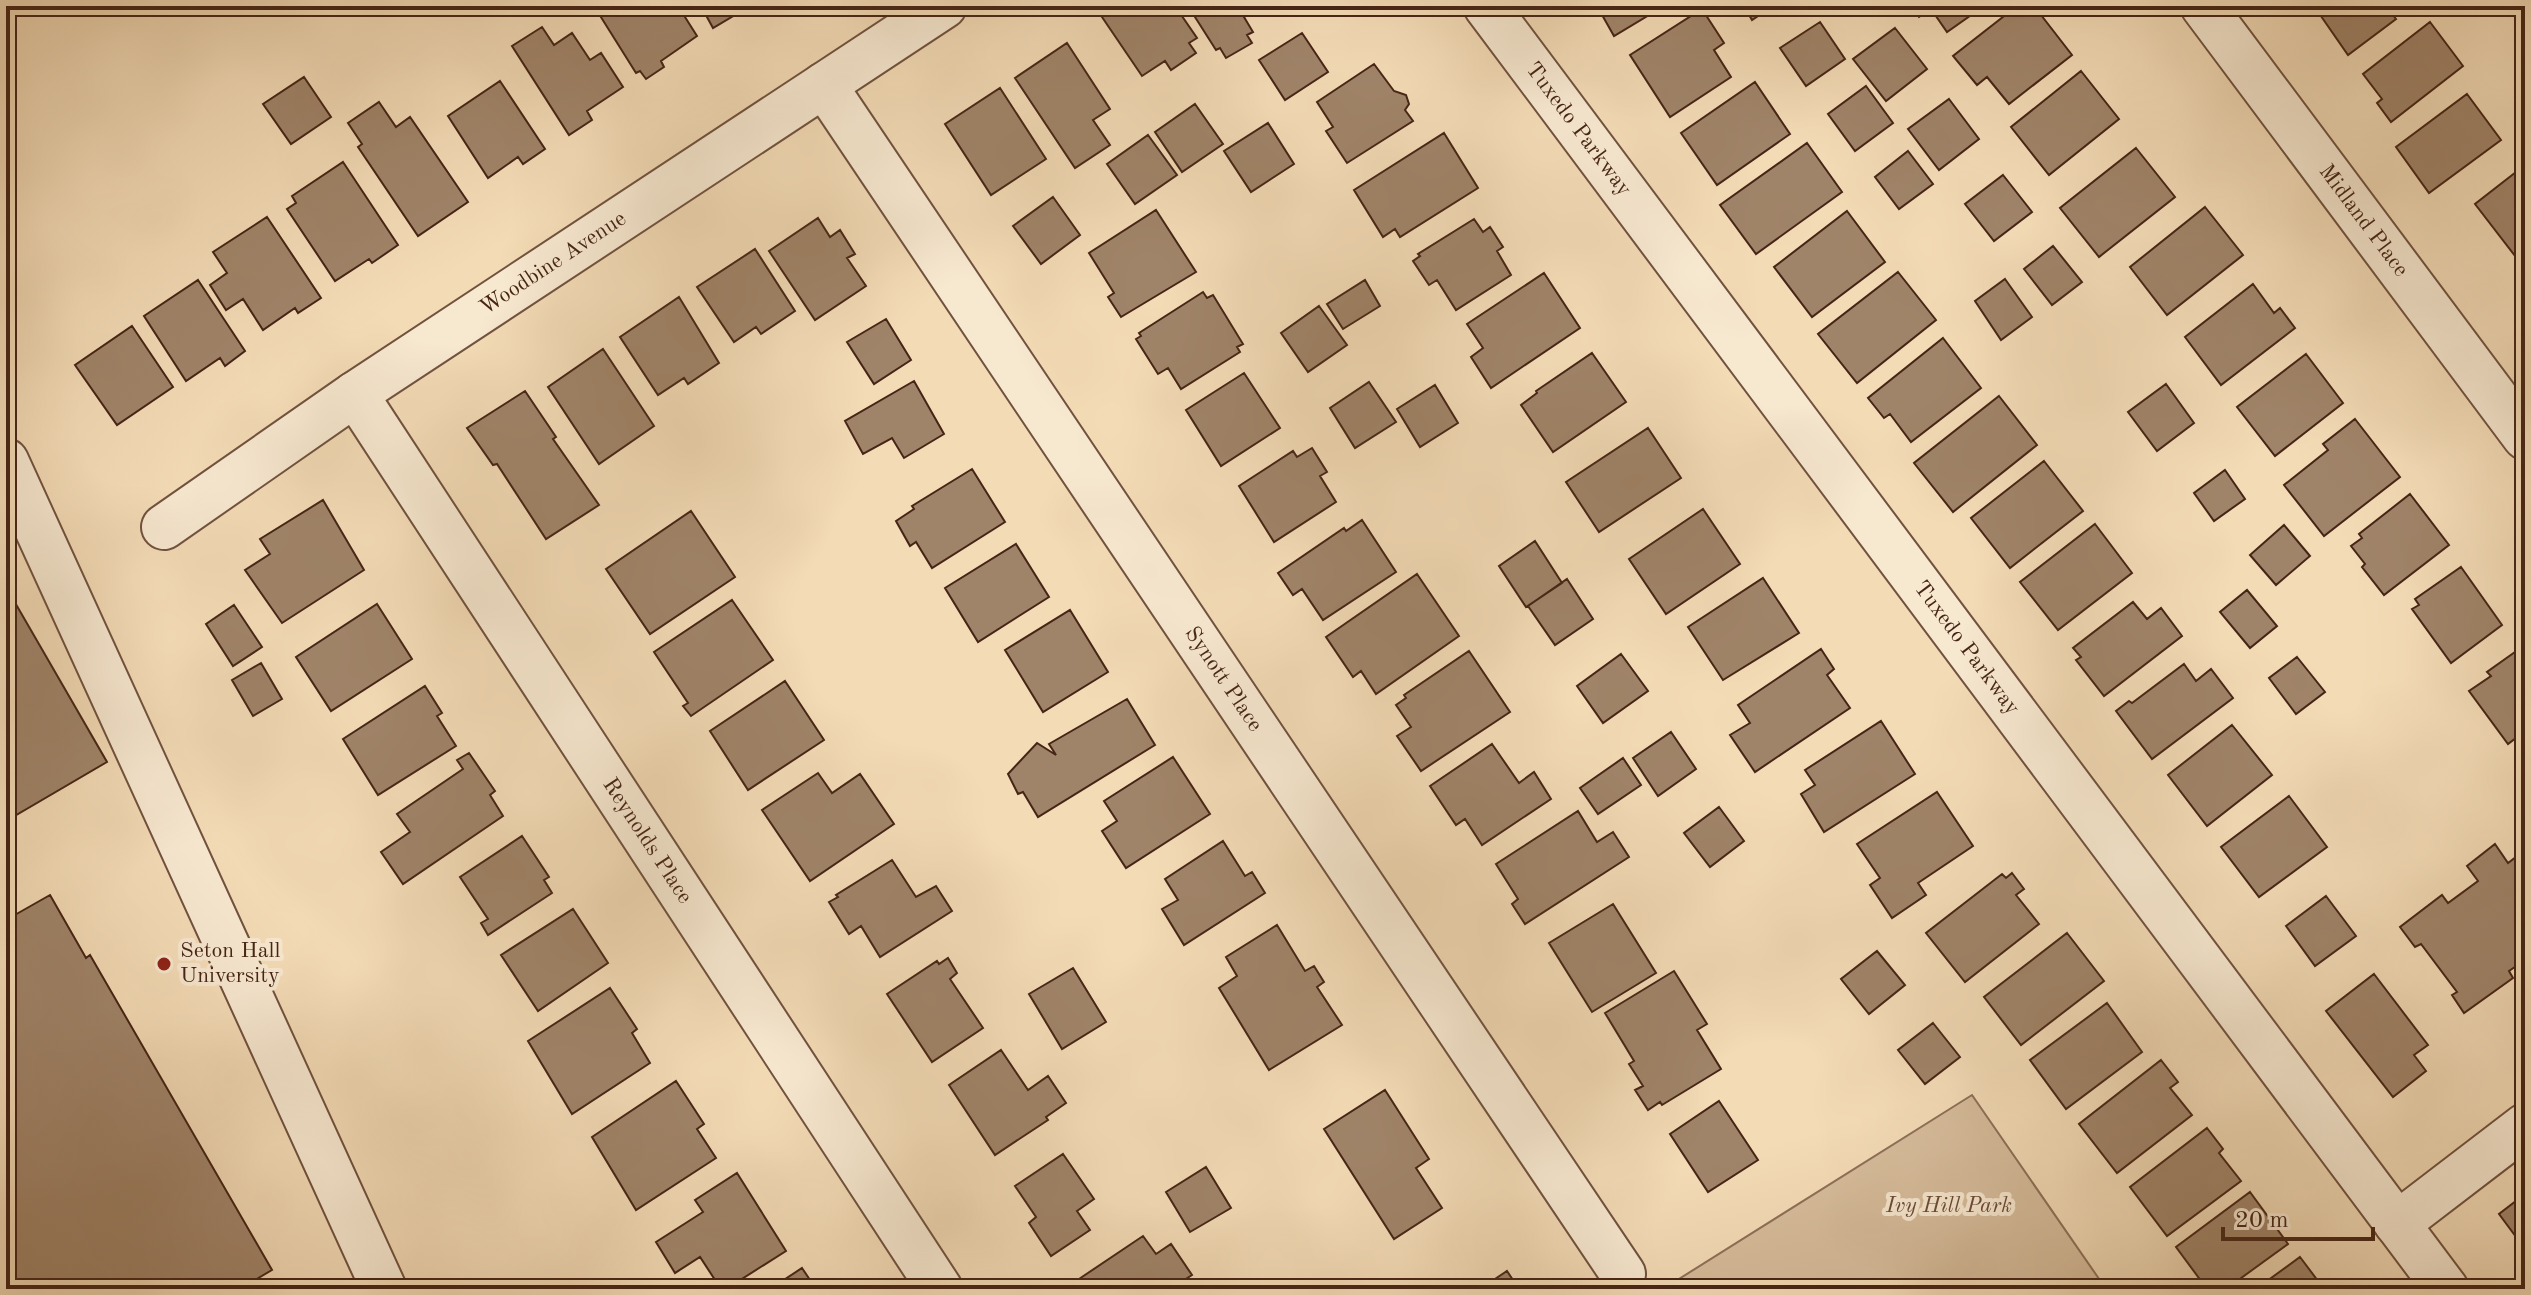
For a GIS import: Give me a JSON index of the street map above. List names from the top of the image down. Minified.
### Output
{"streets":{"street":["Tuxedo Parkway","Midland Place","Woodbine Avenue","Synott Place","Reynolds Place"]},"crossings":[["Woodbine Avenue","Synott Place"],["Woodbine Avenue","Reynolds Place"]],"parks":["Ivy Hill Park"],"places":["Seton Hall University"],"scale_bar":"20 m"}
